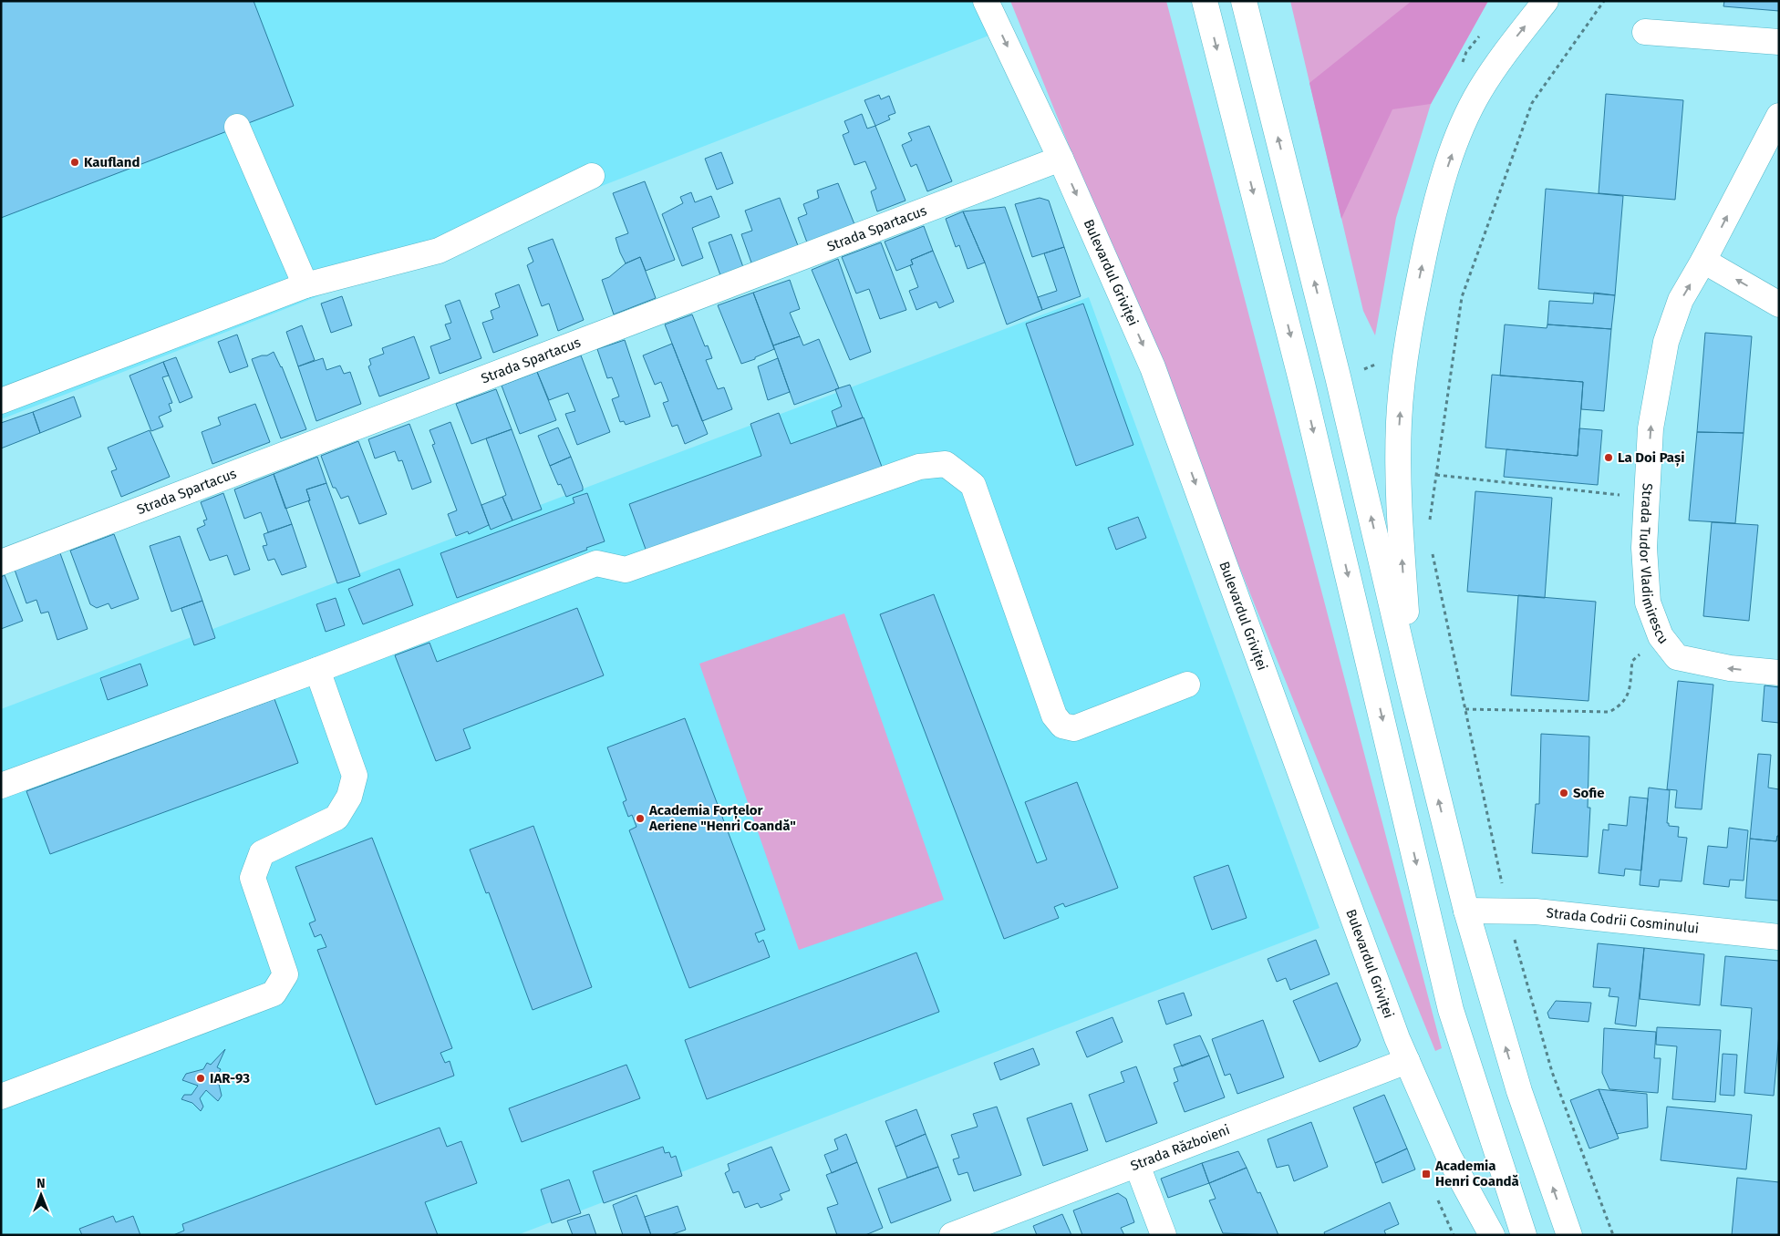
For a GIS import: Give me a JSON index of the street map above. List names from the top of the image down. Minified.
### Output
{"streets":{"main road":["Strada Spartacus","Bulevardul Griviței","Strada Tudor Vladimirescu","Strada Codrii Cosminului","Strada Războieni"]},"crossings":[["Strada Spartacus","Bulevardul Griviței"],["Bulevardul Griviței","Strada Războieni"]],"places":{"other":["Kaufland","La Doi Pași","Sofie","Academia Forțelor Aeriene \"Henri Coandă\"","IAR-93"],"transit":["Academia Henri Coandă"]},"north":"top"}
